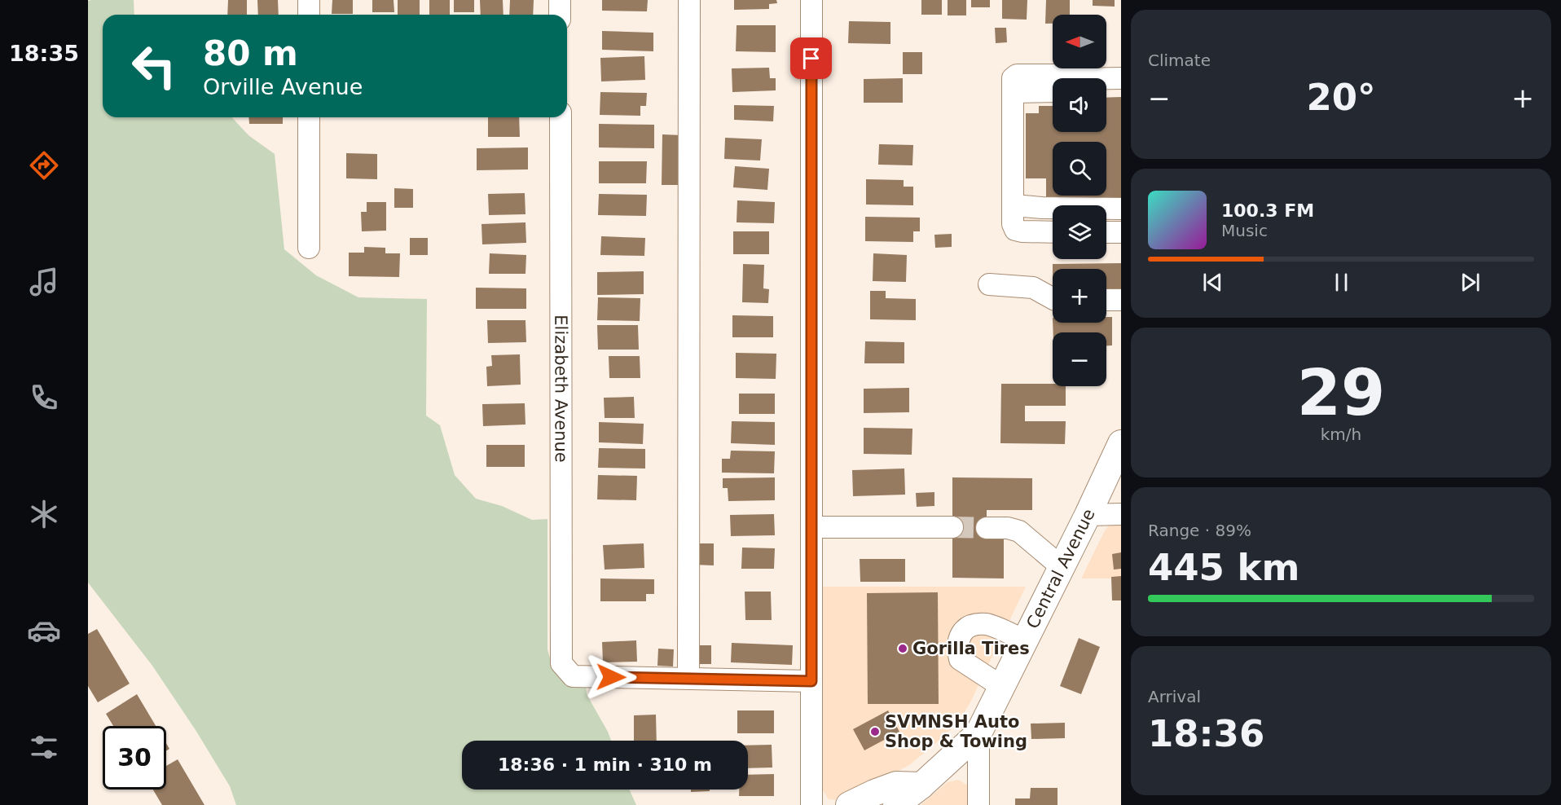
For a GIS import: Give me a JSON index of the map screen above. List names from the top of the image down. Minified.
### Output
{"streets":{"main road":["Central Avenue"],"street":["Elizabeth Avenue"]},"places":["Gorilla Tires","SVMNSH Auto Shop & Towing"],"north":"left","page":{"tabs":"18:35","tile":["Climate",["29","km/h"],["Range · 89%","445 km"],["Arrival","18:36"]],"map_buttons":["+","−"],"turn":["80 m","Orville Avenue"],"heat":["−","20°","+"],"song":["100.3 FM","Music"],"limit":"30","trip":"18:36 · 1 min · 310 m"}}
